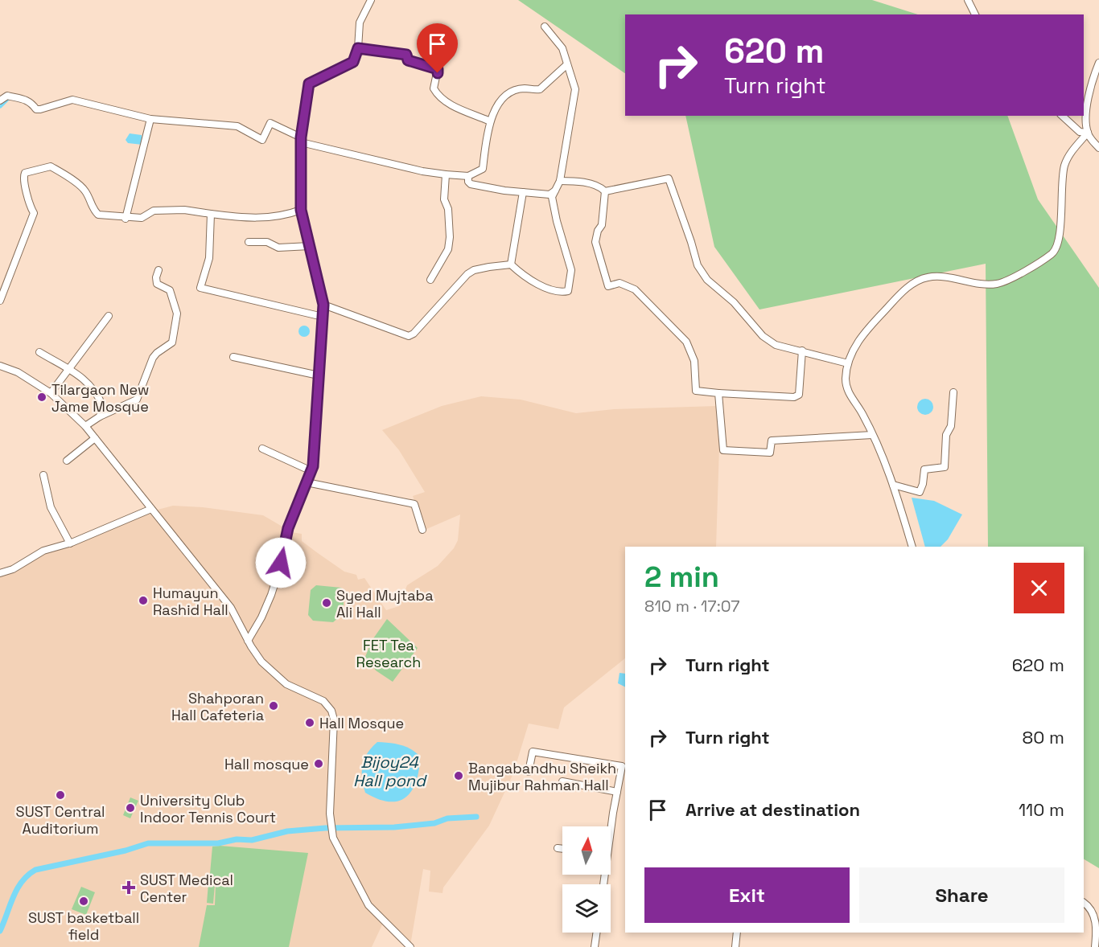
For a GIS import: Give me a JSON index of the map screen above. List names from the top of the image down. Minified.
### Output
{"water":["Bijoy24 Hall pond"],"parks":["FET Tea Research"],"places":{"other":["Tilargaon New Jame Mosque","Humayun Rashid Hall","Syed Mujtaba Ali Hall","Shahporan Hall Cafeteria","Hall Mosque","Hall mosque","Bangabandhu Sheikh Mujibur Rahman Hall","SUST Central Auditorium","University Club Indoor Tennis Court","SUST basketball field"],"health":["SUST Medical Center"]},"north":"top","page":{"turn":["620 m","Turn right"],"heading":["2 min","810 m · 17:07"],"list":[{"name":"Turn right","value":"620 m"},{"name":"Turn right","value":"80 m"},{"name":"Arrive at destination","value":"110 m"}],"buttons":["Exit","Share"]}}
